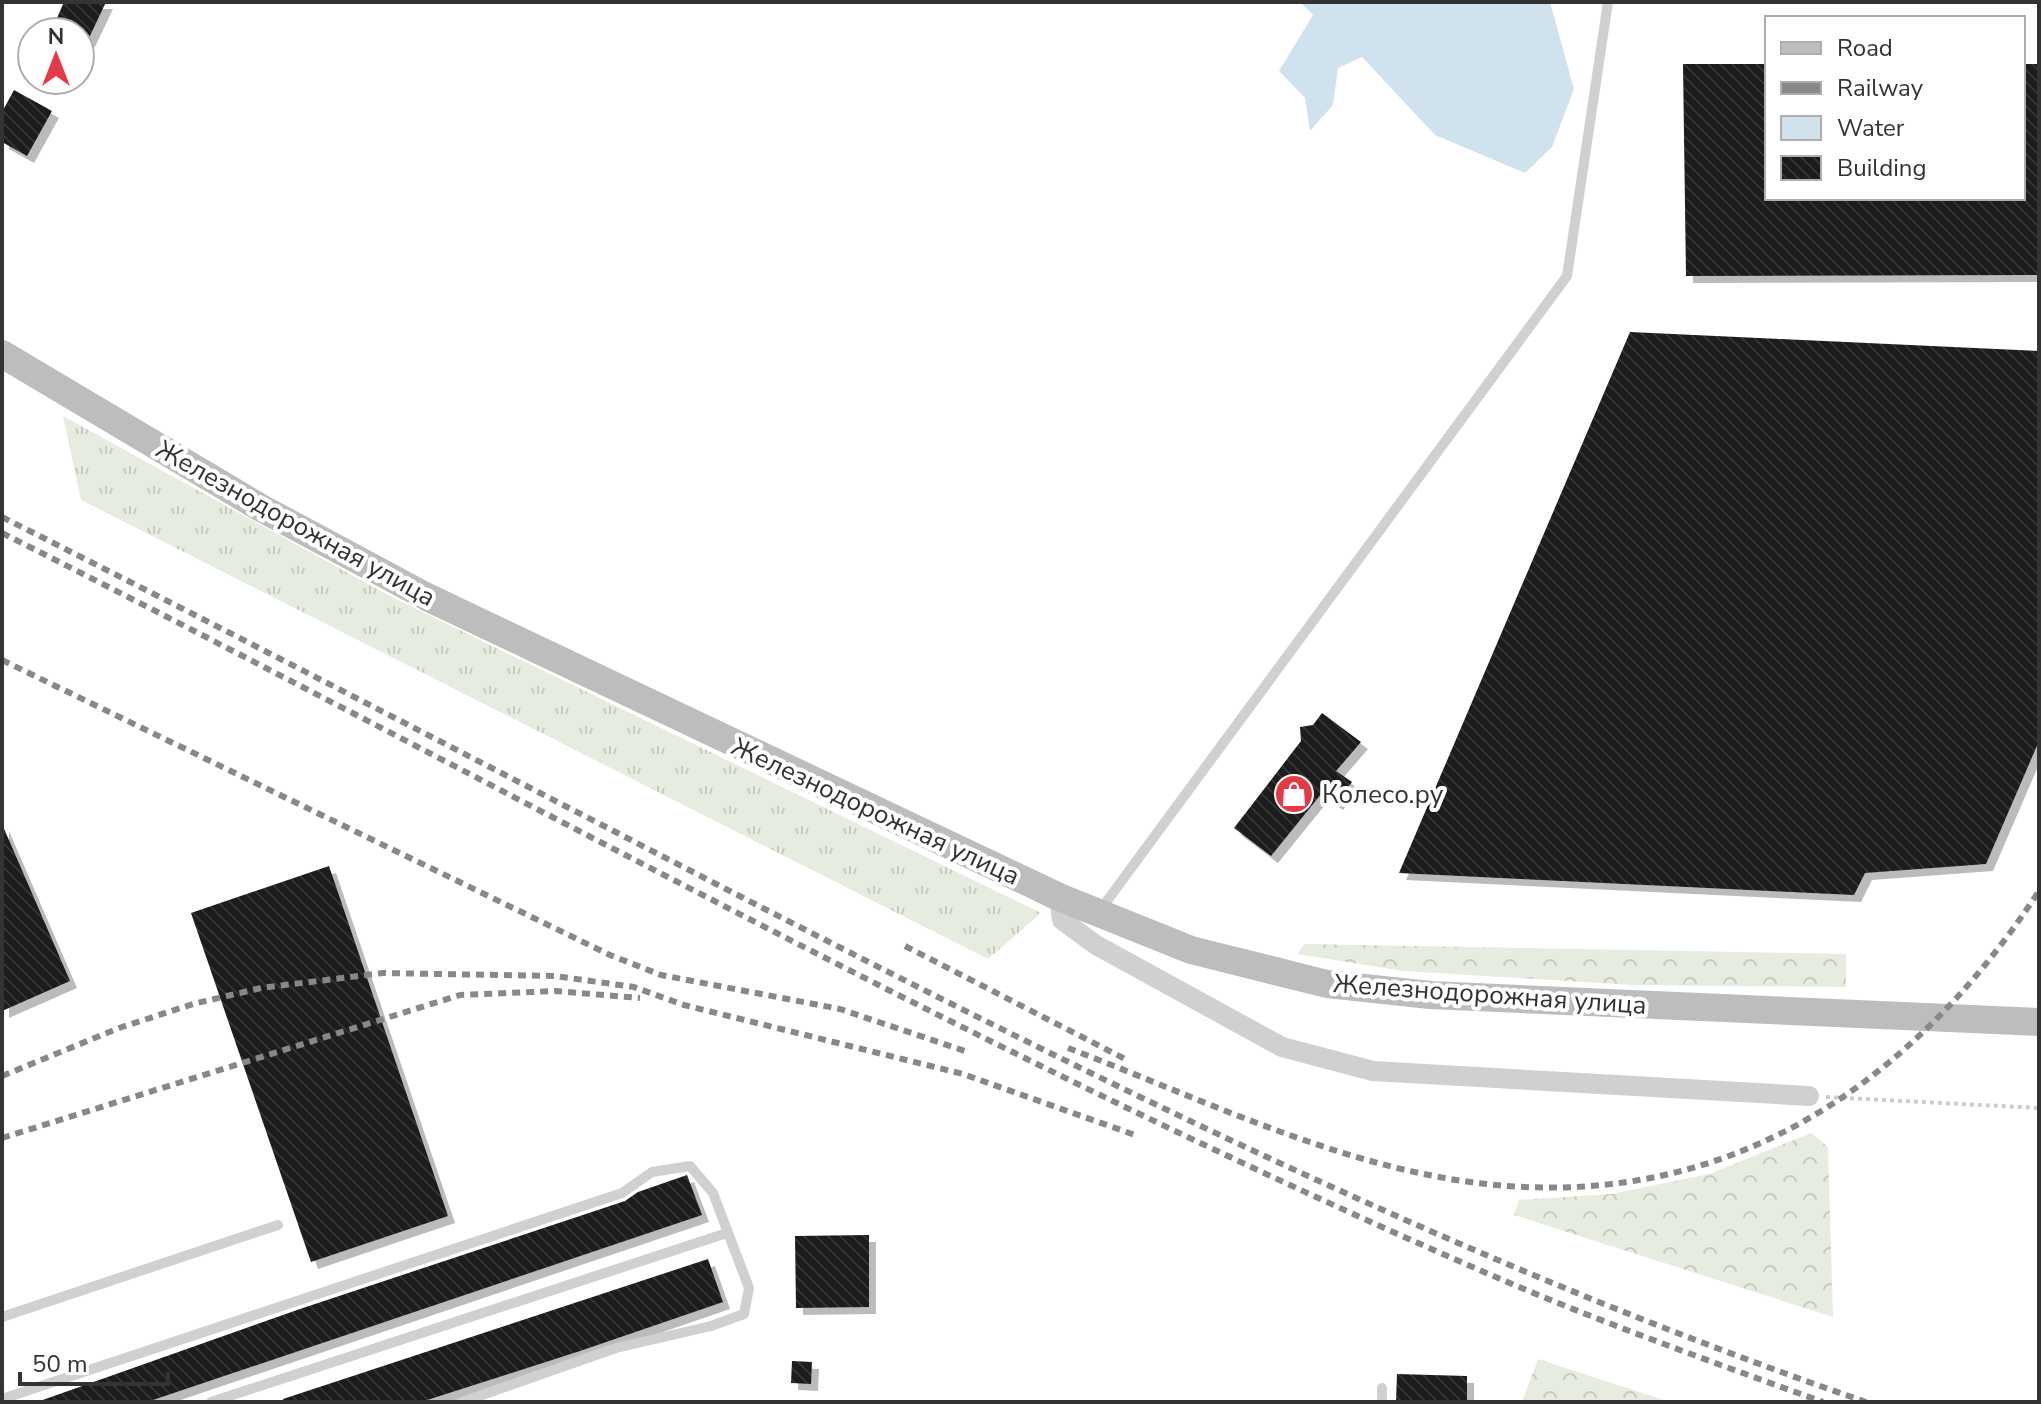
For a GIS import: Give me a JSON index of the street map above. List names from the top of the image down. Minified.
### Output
{"streets":{"main road":["Железнодорожная улица"]},"places":{"shop":["Колесо.ру"]},"legend":["Road","Railway","Water","Building"],"scale_bar":"50 m","north":"top"}
